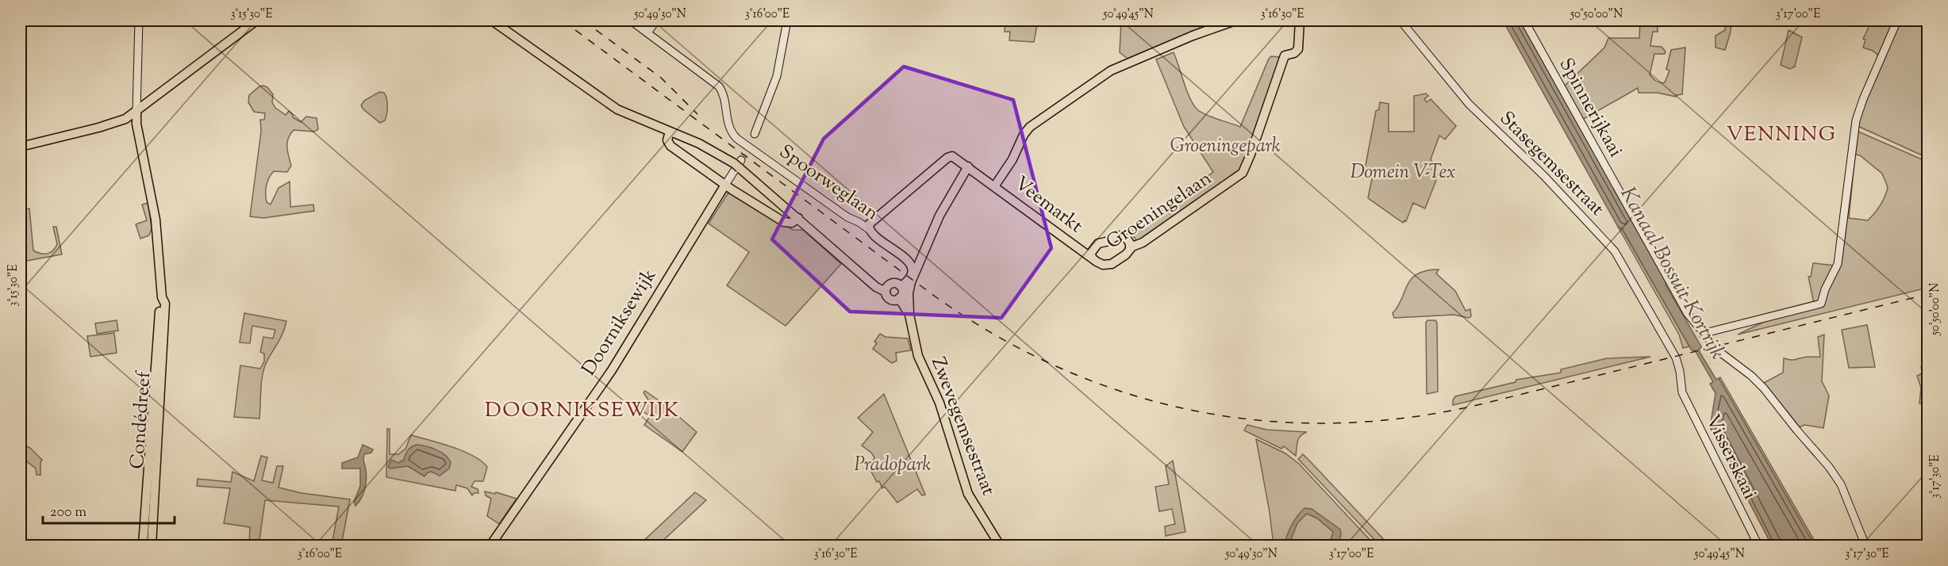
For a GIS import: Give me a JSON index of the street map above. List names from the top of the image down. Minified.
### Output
{"streets":{"main road":["Spoorweglaan","Veemarkt","Groeningelaan","Doorniksewijk","Condédreef","Zwevegemsestraat"],"street":["Spinnerijkaai","Stasegemsestraat","Visserskaai"]},"crossings":[["Stasegemsestraat","Visserskaai"],["Spoorweglaan","Veemarkt"],["Spoorweglaan","Zwevegemsestraat"],["Veemarkt","Groeningelaan"],["Veemarkt","Zwevegemsestraat"]],"districts":["VENNING","DOORNIKSEWIJK"],"water":["Kanaal Bossuit-Kortrijk"],"parks":["Groeningepark","Domein V-Tex","Pradopark"],"scale_bar":"200 m","coordinates":["3°15'30\"E","50°49'30\"N","3°16'00\"E","50°49'45\"N","3°16'30\"E","50°50'00\"N","3°17'00\"E","3°17'30\"E"]}
